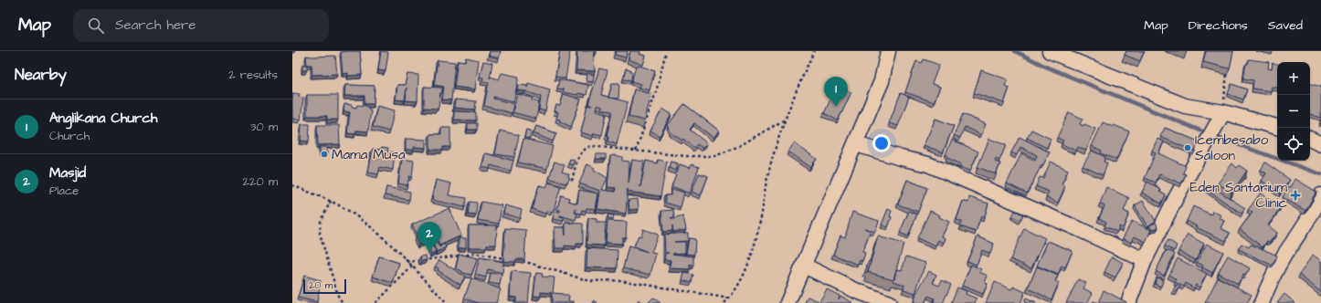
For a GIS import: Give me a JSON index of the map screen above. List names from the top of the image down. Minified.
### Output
{"places":{"other":["Icembesabo Saloon","Mama Musa"],"health":["Eden Santarium Clinic"]},"scale_bar":"20 m","page":{"header":"Map","search":"Search here","nav":["Map","Directions","Saved"],"heading":["Nearby","2 results"],"map_buttons":["+","−"],"pins":["1","2"],"list":[{"mark":"1","name":"Anglikana Church","note":"Church","value":"30 m"},{"mark":"2","name":"Masjid","note":"Place","value":"220 m"}],"scale":"20 m"}}
